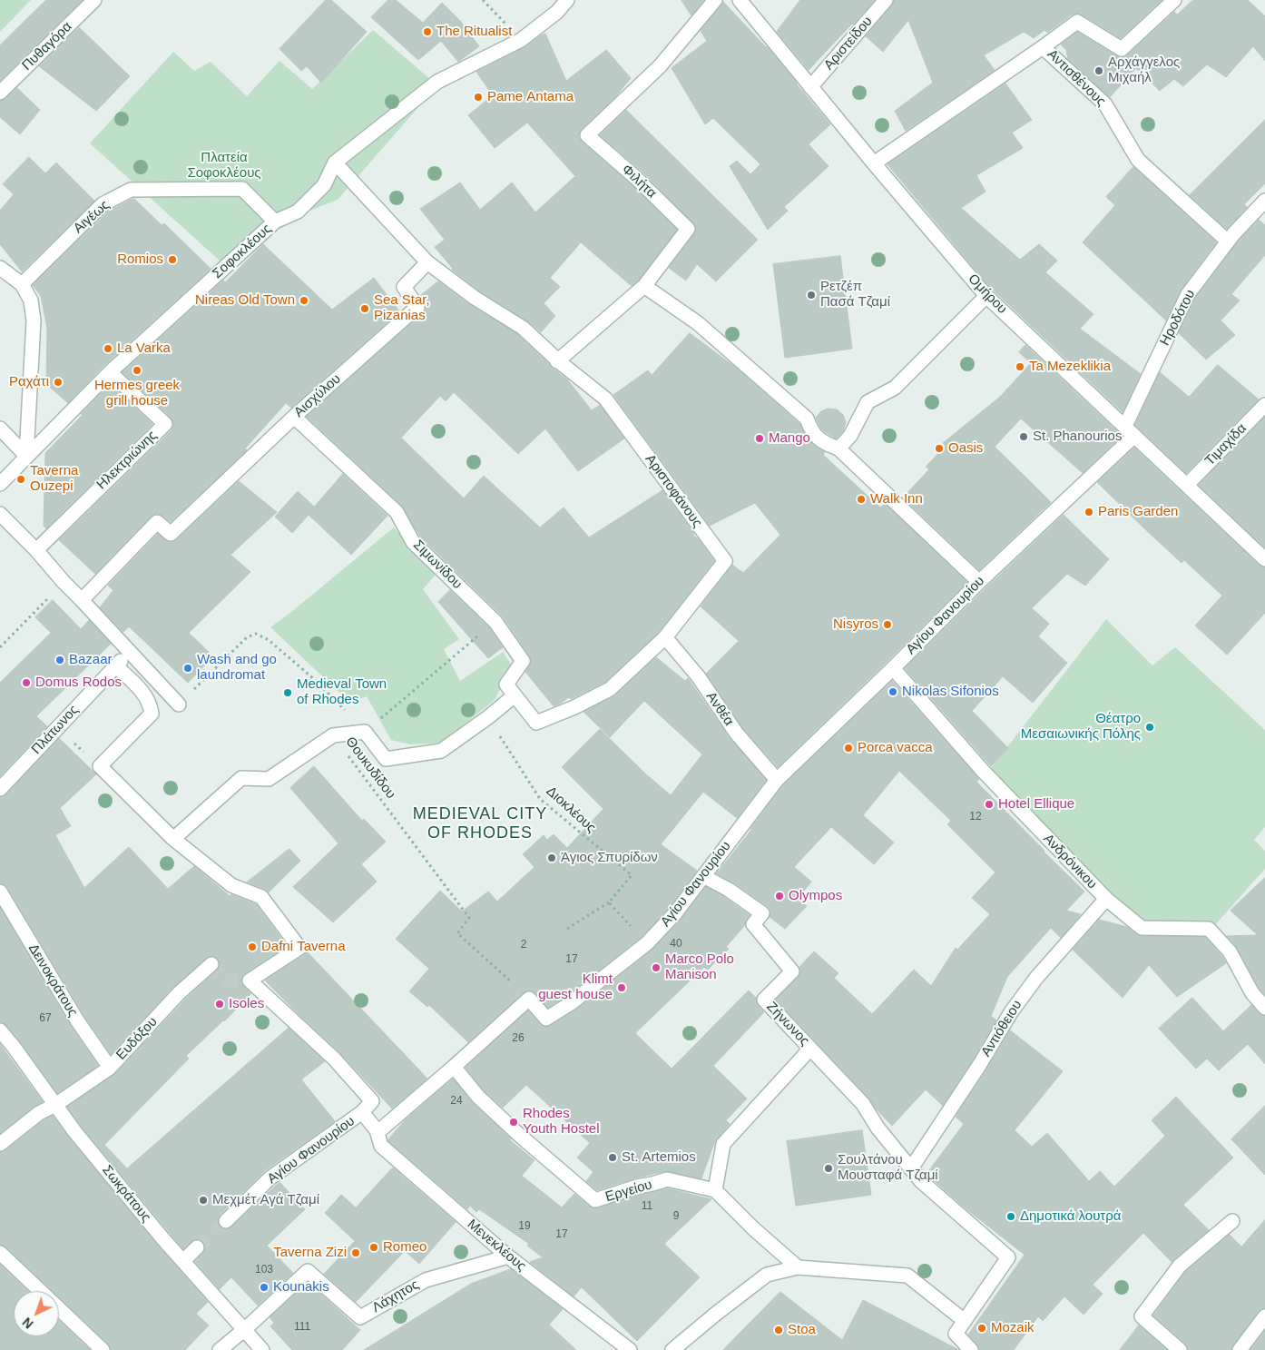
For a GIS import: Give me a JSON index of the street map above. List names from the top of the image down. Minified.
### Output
{"streets":{"street":["Αριστείδου","Πυθαγόρα","Αντισθένους","Φιλήτα","Αιγέως","Σοφοκλέους","Ομήρου","Ηροδότου","Αισχύλου","Τιμαχίδα","Ηλεκτριώνης","Αριστοφάνους","Σιμωνίδου","Αγίου Φανουρίου","Ανθέα","Πλάτωνος","Ανδρόνικου","Δεινοκράτους","Ζήνωνος","Αντιόθειου","Ευδόξου","Εργείου","Σωκράτους","Μενεκλέους","Λάχητος"],"path":["Θουκυδίδου","Διοκλέους"]},"crossings":[["Αριστείδου","Ομήρου"],["Αντισθένους","Ομήρου"],["Αντισθένους","Ηροδότου"],["Φιλήτα","Αριστοφάνους"],["Αιγέως","Σοφοκλέους"],["Σοφοκλέους","Ηλεκτριώνης"],["Ομήρου","Ηροδότου"],["Ομήρου","Τιμαχίδα"],["Ομήρου","Αγίου Φανουρίου"],["Ηροδότου","Αγίου Φανουρίου"],["Αισχύλου","Αριστοφάνους"],["Αισχύλου","Σιμωνίδου"],["Αριστοφάνους","Σιμωνίδου"],["Αριστοφάνους","Ανθέα"],["Αγίου Φανουρίου","Ανθέα"],["Αγίου Φανουρίου","Θουκυδίδου"],["Αγίου Φανουρίου","Ανδρόνικου"],["Αγίου Φανουρίου","Ζήνωνος"],["Αγίου Φανουρίου","Εργείου"],["Αγίου Φανουρίου","Μενεκλέους"],["Ανδρόνικου","Αντιόθειου"],["Δεινοκράτους","Ευδόξου"],["Ζήνωνος","Αντιόθειου"],["Ευδόξου","Σωκράτους"],["Σωκράτους","Λάχητος"],["Μενεκλέους","Λάχητος"]],"districts":["MEDIEVAL CITY OF RHODES"],"parks":["Πλατεία Σοφοκλέους"],"places":["The Ritualist","Αρχάγγελος Μιχαήλ","Pame Antama","Romios","Ρετζέπ Πασά Τζαμί","Nireas Old Town","Sea Star, Pizanias","La Varka","Ta Mezeklikia","Hermes greek grill house","Ραχάτι","St. Phanourios","Mango","Oasis","Taverna Ouzepi","Walk Inn","Paris Garden","Nisyros","Bazaar","Wash and go laundromat","Domus Rodos","Nikolas Sifonios","Medieval Town of Rhodes","Θέατρο Μεσαιωνικής Πόλης","Porca vacca","Hotel Ellique","Άγιος Σπυρίδων","Olympos","Dafni Taverna","Marco Polo Manison","Klimt guest house","Isoles","Rhodes Youth Hostel","St. Artemios","Σουλτάνου Μουσταφά Τζαμί","Μεχμέτ Αγά Τζαμί","Δημοτικά λουτρά","Romeo","Taverna Zizi","Kounakis","Mozaik","Stoa"],"house_numbers":["12","40","2","17","67","26","24","11","9","19","17","103","111"],"north":"bottom left"}
